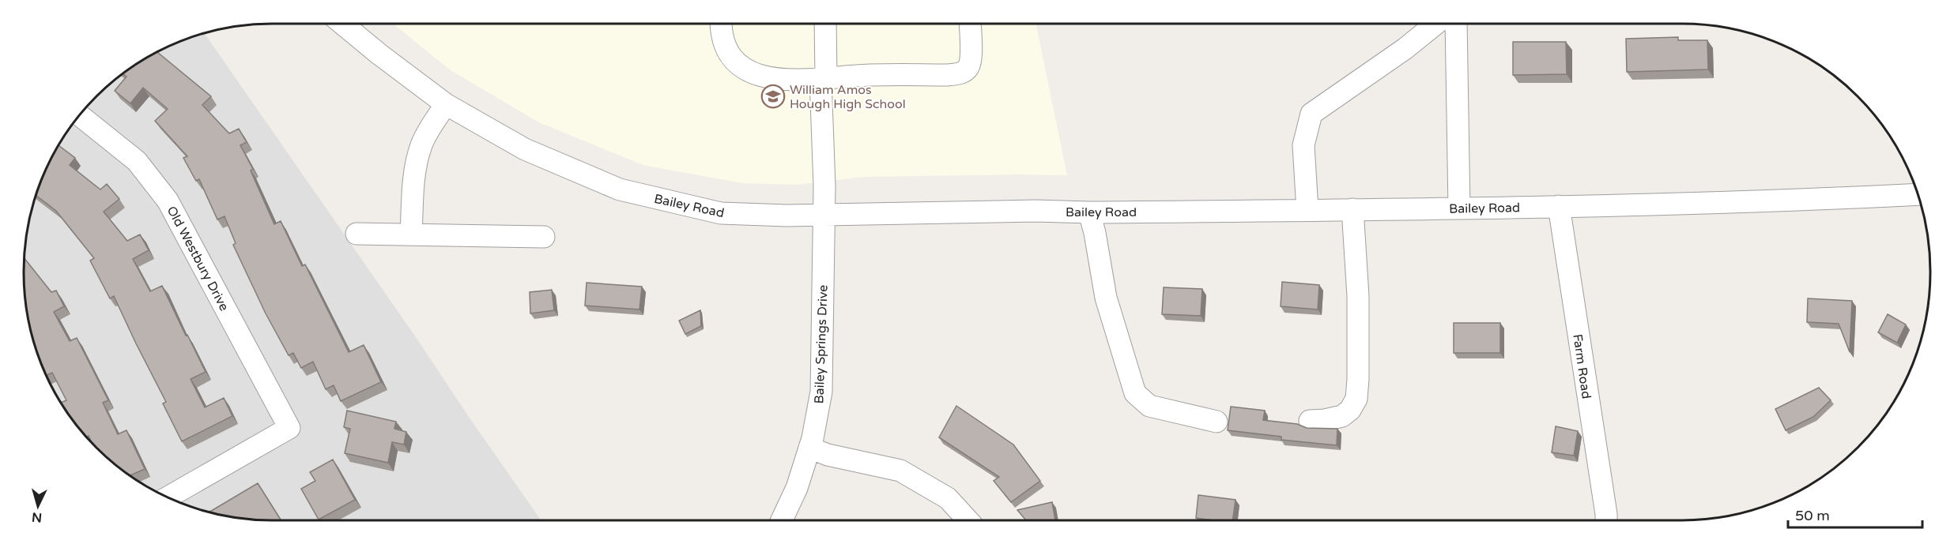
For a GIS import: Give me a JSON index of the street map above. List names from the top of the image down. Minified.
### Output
{"streets":{"street":["Bailey Road","Old Westbury Drive","Bailey Springs Drive","Farm Road"]},"crossings":[["Bailey Road","Bailey Springs Drive"],["Bailey Road","Farm Road"]],"places":{"school or university":["William Amos Hough High School"]},"scale_bar":"50 m","north":"bottom"}
